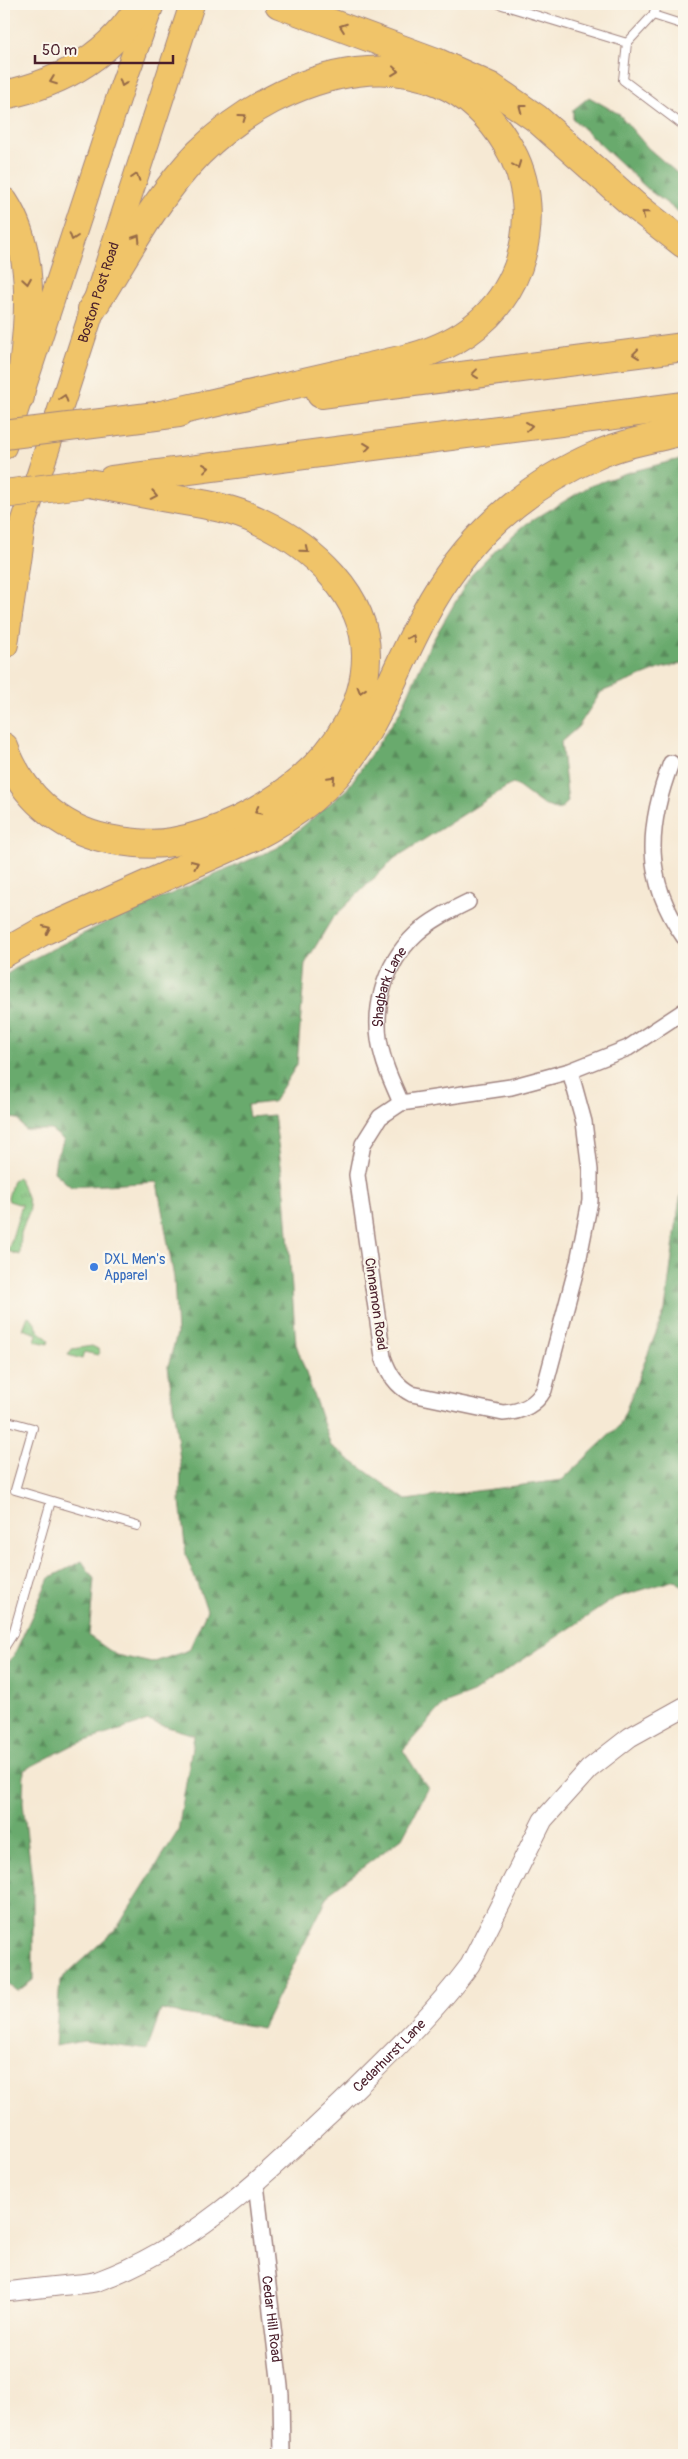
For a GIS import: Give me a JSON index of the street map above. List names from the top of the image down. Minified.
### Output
{"streets":{"main road":["Boston Post Road"],"street":["Shagbark Lane","Cinnamon Road","Cedarhurst Lane","Cedar Hill Road"]},"crossings":[["Shagbark Lane","Cinnamon Road"],["Cedarhurst Lane","Cedar Hill Road"]],"places":["DXL Men's Apparel"],"scale_bar":"50 m"}
